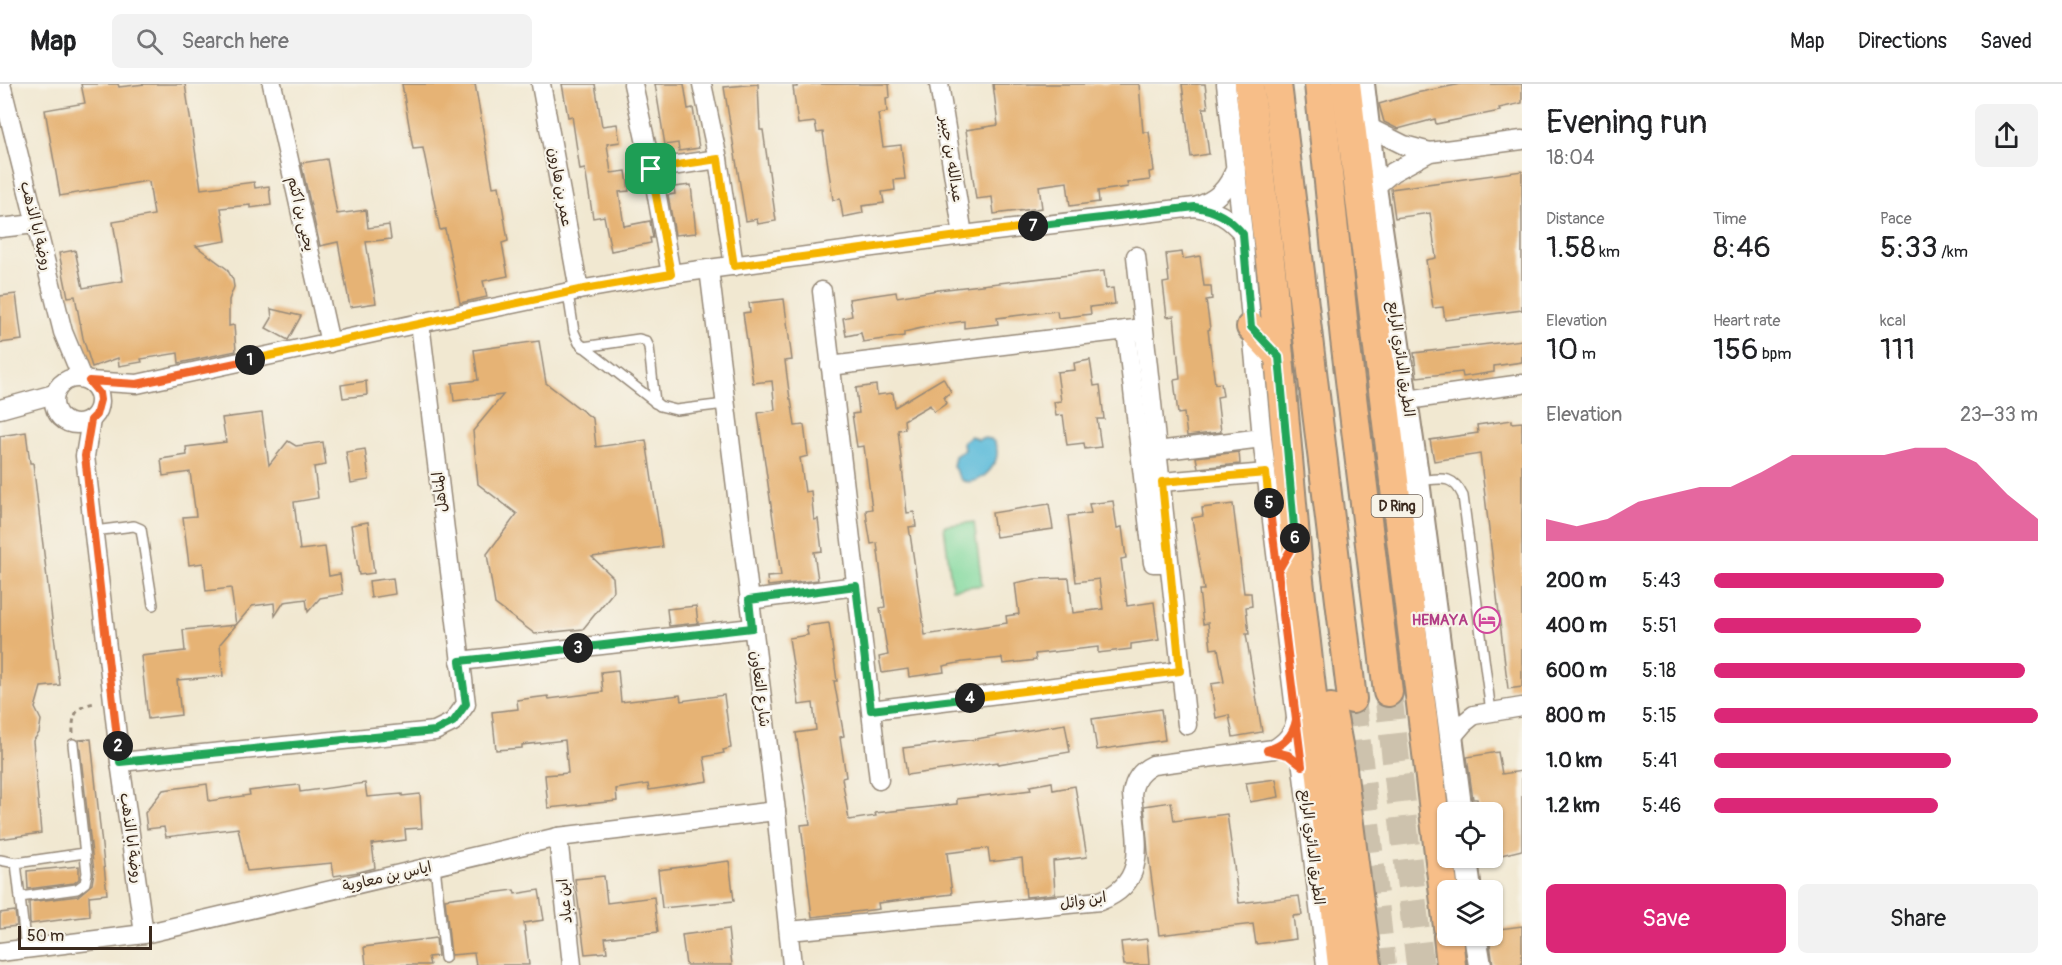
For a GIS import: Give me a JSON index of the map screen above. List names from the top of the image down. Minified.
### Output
{"streets":{"main road":["D Ring"],"street":["عبدالله بن جبير","عمر بن هارون","يحيى بن اكثم","روضة ابا الذهب","الطريق الدائري الرابع","المناهل","شارع التعاون","اياس بن معاوية","ابن عباد","ابن وائل"]},"crossings":[["روضة ابا الذهب","المناهل"],["روضة ابا الذهب","اياس بن معاوية"],["الطريق الدائري الرابع","ابن وائل"],["شارع التعاون","اياس بن معاوية"],["شارع التعاون","ابن وائل"],["اياس بن معاوية","ابن عباد"]],"places":{"hotel":["HEMAYA"]},"scale_bar":"50 m","page":{"header":"Map","search":"Search here","nav":["Map","Directions","Saved"],"heading":["Evening run","18:04"],"stats":[["Distance","1.58 km"],["Time","8:46"],["Pace","5:33 /km"],["Elevation","10 m"],["Heart rate","156 bpm"],["kcal","111"]],"pins":["7","1","5","6","3","4","2"],"chart":["Elevation","23–33 m"],"list":[{"name":"200 m","note":"5:43"},{"name":"400 m","note":"5:51"},{"name":"600 m","note":"5:18"},{"name":"800 m","note":"5:15"},{"name":"1.0 km","note":"5:41"},{"name":"1.2 km","note":"5:46"}],"buttons":["Save","Share"],"scale":"50 m"}}
